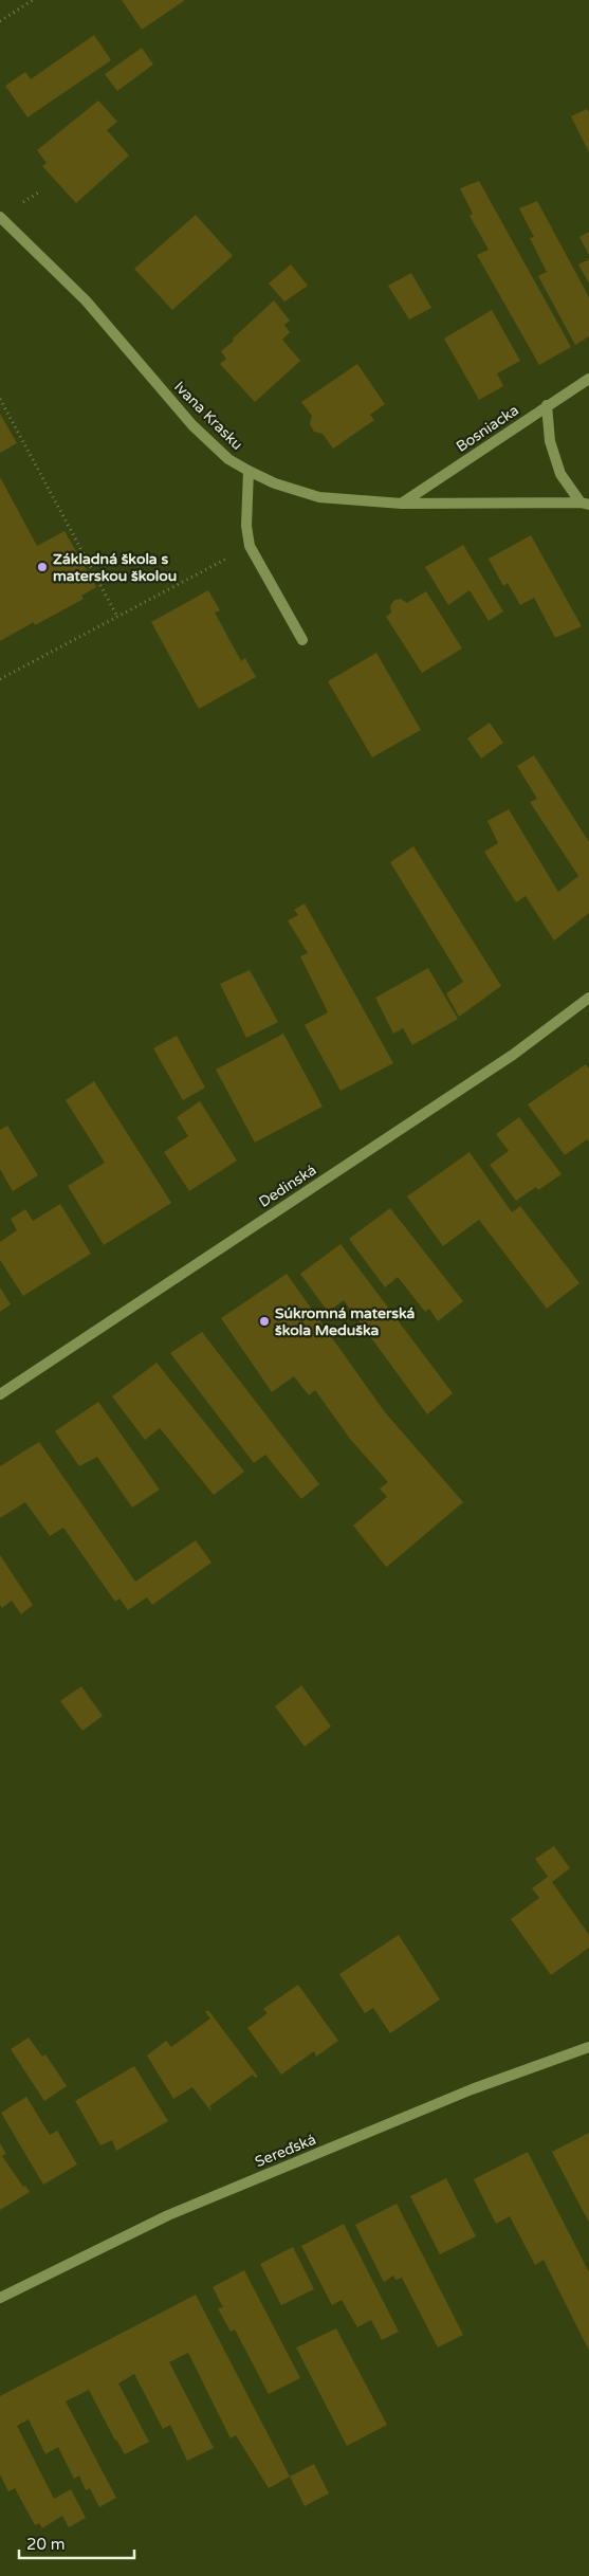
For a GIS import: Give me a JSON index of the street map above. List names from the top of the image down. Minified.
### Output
{"streets":{"street":["Ivana Krasku","Bosniacka","Dedinská","Sereďská"]},"crossings":[["Ivana Krasku","Bosniacka"]],"places":["Základná škola s materskou školou","Súkromná materská škola Meduška"],"scale_bar":"20 m"}
